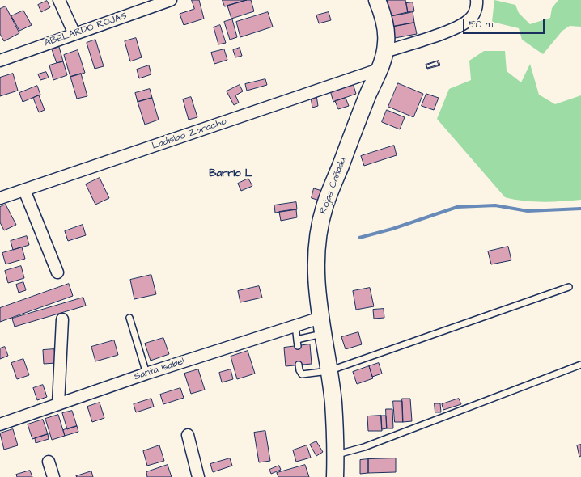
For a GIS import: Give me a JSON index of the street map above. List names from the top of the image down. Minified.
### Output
{"streets":{"main road":["Rojas Cañada"],"street":["ABELARDO ROJAS","Ladislao Zaracho","Santa Isabel"]},"crossings":[["Ladislao Zaracho","Rojas Cañada"],["Rojas Cañada","Santa Isabel"]],"districts":["Barrio L"],"scale_bar":"50 m"}
